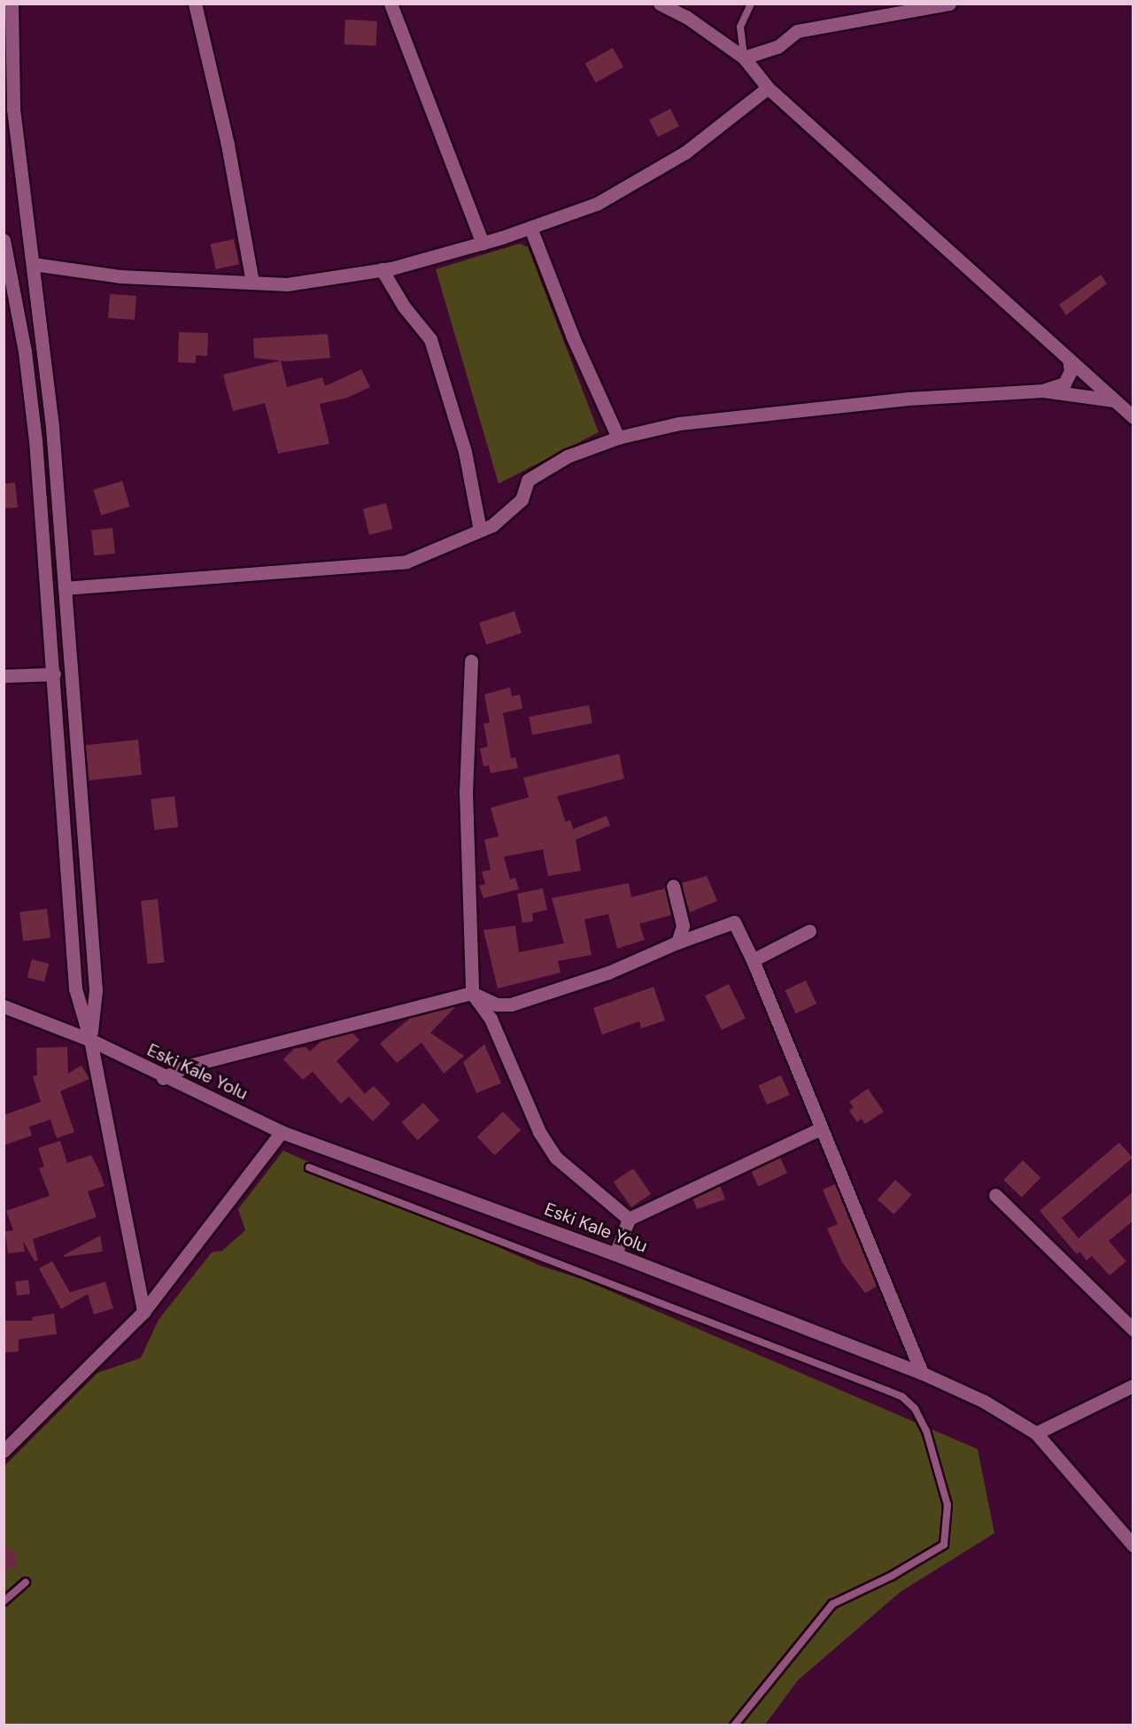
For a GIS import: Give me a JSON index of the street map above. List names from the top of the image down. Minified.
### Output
{"streets":{"street":["Eski Kale Yolu"]}}
